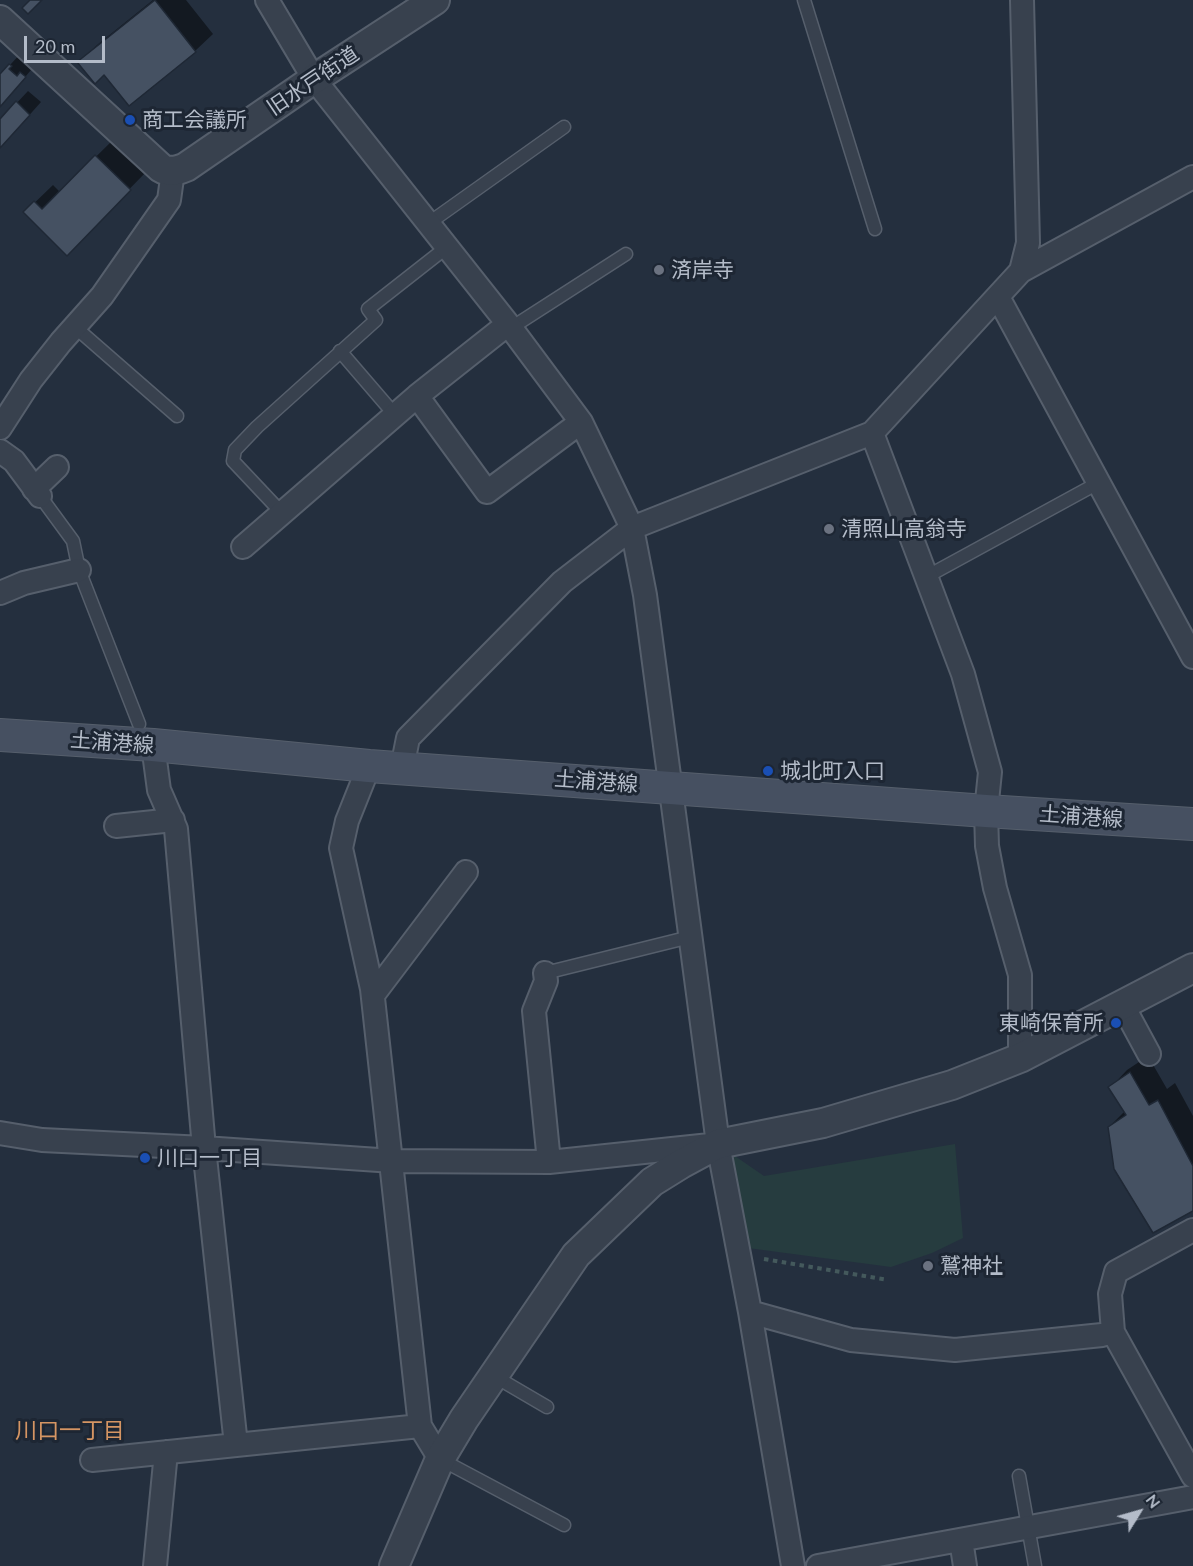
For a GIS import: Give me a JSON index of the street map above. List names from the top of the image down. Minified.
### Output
{"streets":{"main road":["土浦港線"],"street":["旧水戸街道"]},"districts":["川口一丁目"],"places":["商工会議所","済岸寺","清照山高翁寺","城北町入口","東崎保育所","川口一丁目","鷲神社"],"scale_bar":"20 m","north":"top right"}
